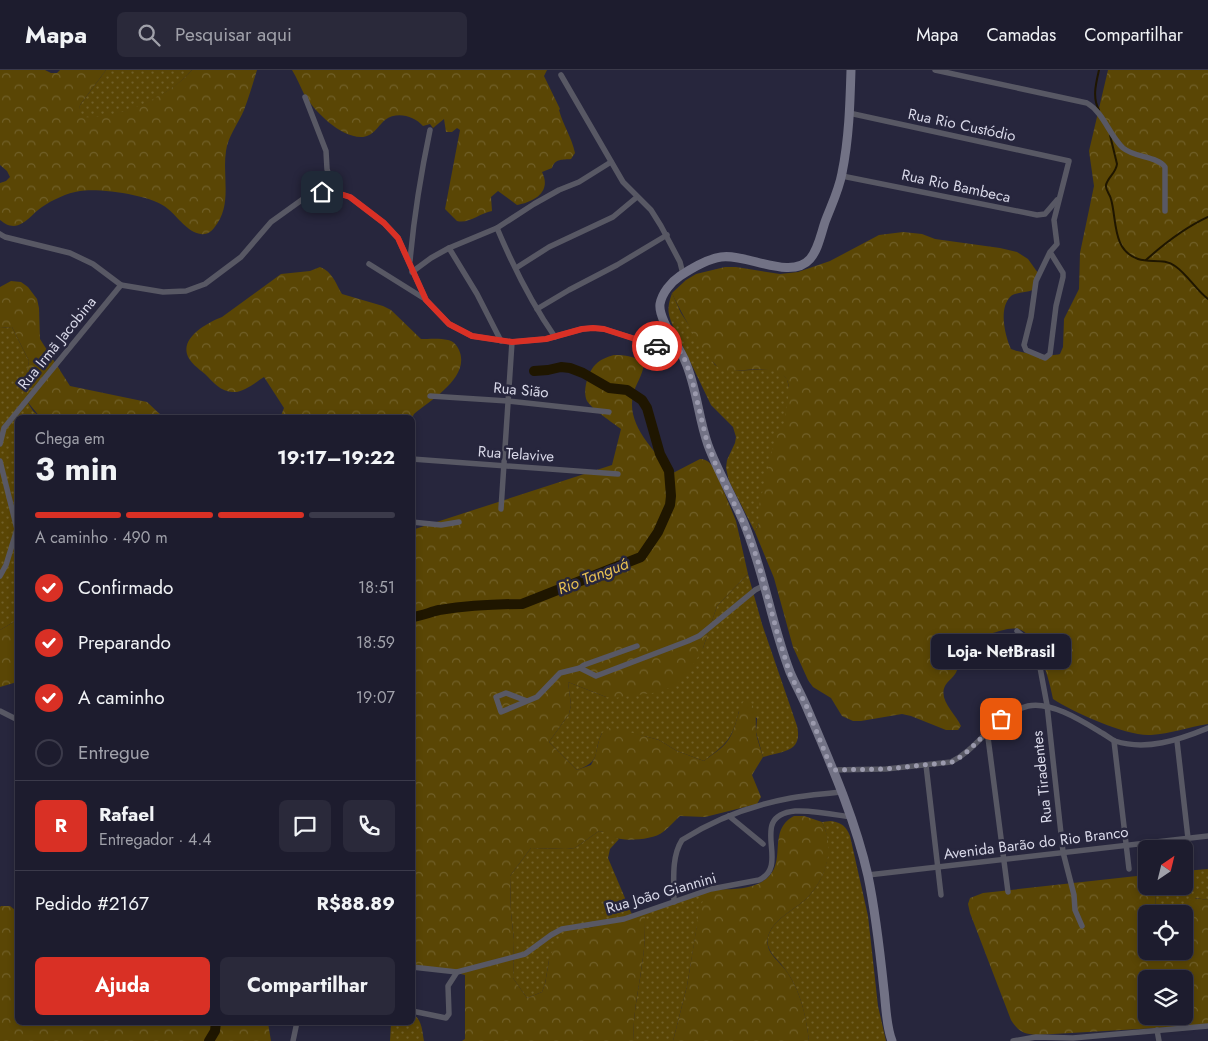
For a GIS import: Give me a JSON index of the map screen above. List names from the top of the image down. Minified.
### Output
{"streets":{"street":["Rua Rio Custódio","Rua Rio Bambeca","Rua Irmã Jacobina","Rua Sião","Rua Telavive","Rua Tiradentes","Avenida Barão do Rio Branco","Rua João Giannini"]},"crossings":[["Rua Rio Custódio","Rua Rio Bambeca"],["Rua Tiradentes","Avenida Barão do Rio Branco"]],"water":["Rio Tanguá"],"places":["Loja- NetBrasil"],"north":"top right","page":{"header":"Mapa","search":"Pesquisar aqui","nav":["Mapa","Camadas","Compartilhar"],"heading":["3 min","Chega em","19:17–19:22"],"panel":["Rafael","Entregador · 4.4","Pedido #2167","R$88.89"],"bar":"A caminho · 490 m","list":[["Confirmado","18:51"],["Preparando","18:59"],["A caminho","19:07"],"Entregue"],"bubble":"Loja- NetBrasil","round":"R","buttons":["Ajuda","Compartilhar"]}}
